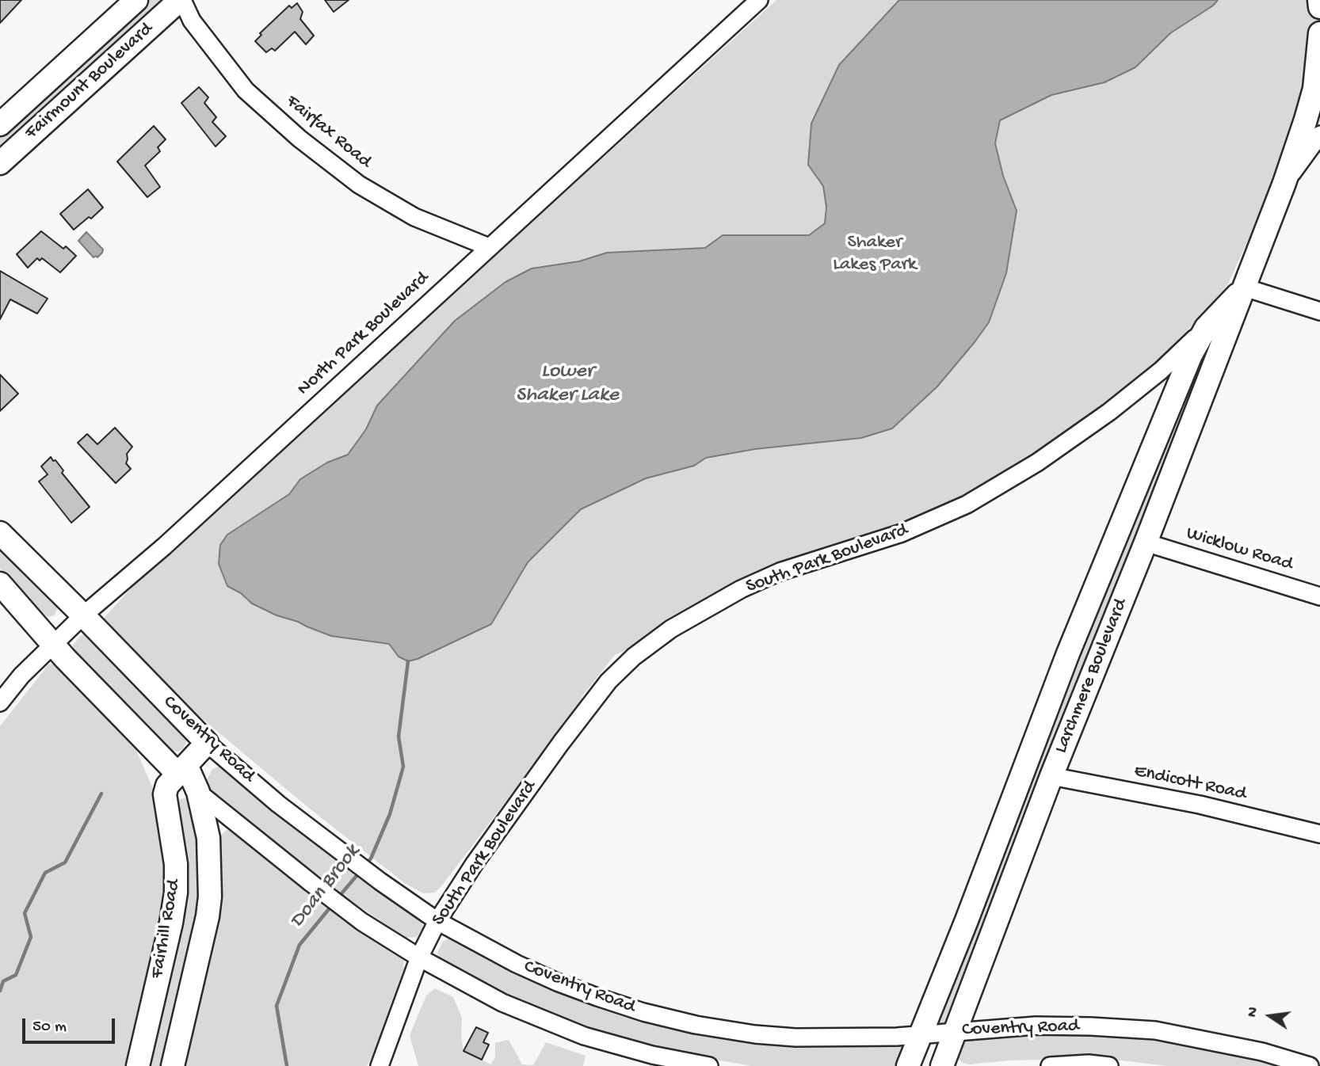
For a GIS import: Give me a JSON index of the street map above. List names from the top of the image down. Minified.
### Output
{"streets":{"main road":["Fairmount Boulevard","South Park Boulevard","Larchmere Boulevard","Coventry Road","Fairhill Road"],"street":["Fairfax Road","North Park Boulevard","Wicklow Road","Endicott Road"]},"crossings":[["Fairmount Boulevard","Fairfax Road"],["Fairfax Road","North Park Boulevard"],["North Park Boulevard","Coventry Road"],["Wicklow Road","Larchmere Boulevard"],["South Park Boulevard","Larchmere Boulevard"],["South Park Boulevard","Coventry Road"],["Larchmere Boulevard","Coventry Road"],["Larchmere Boulevard","Endicott Road"],["Coventry Road","Fairhill Road"]],"water":["Lower Shaker Lake","Doan Brook"],"parks":["Shaker Lakes Park"],"scale_bar":"50 m","north":"left"}
